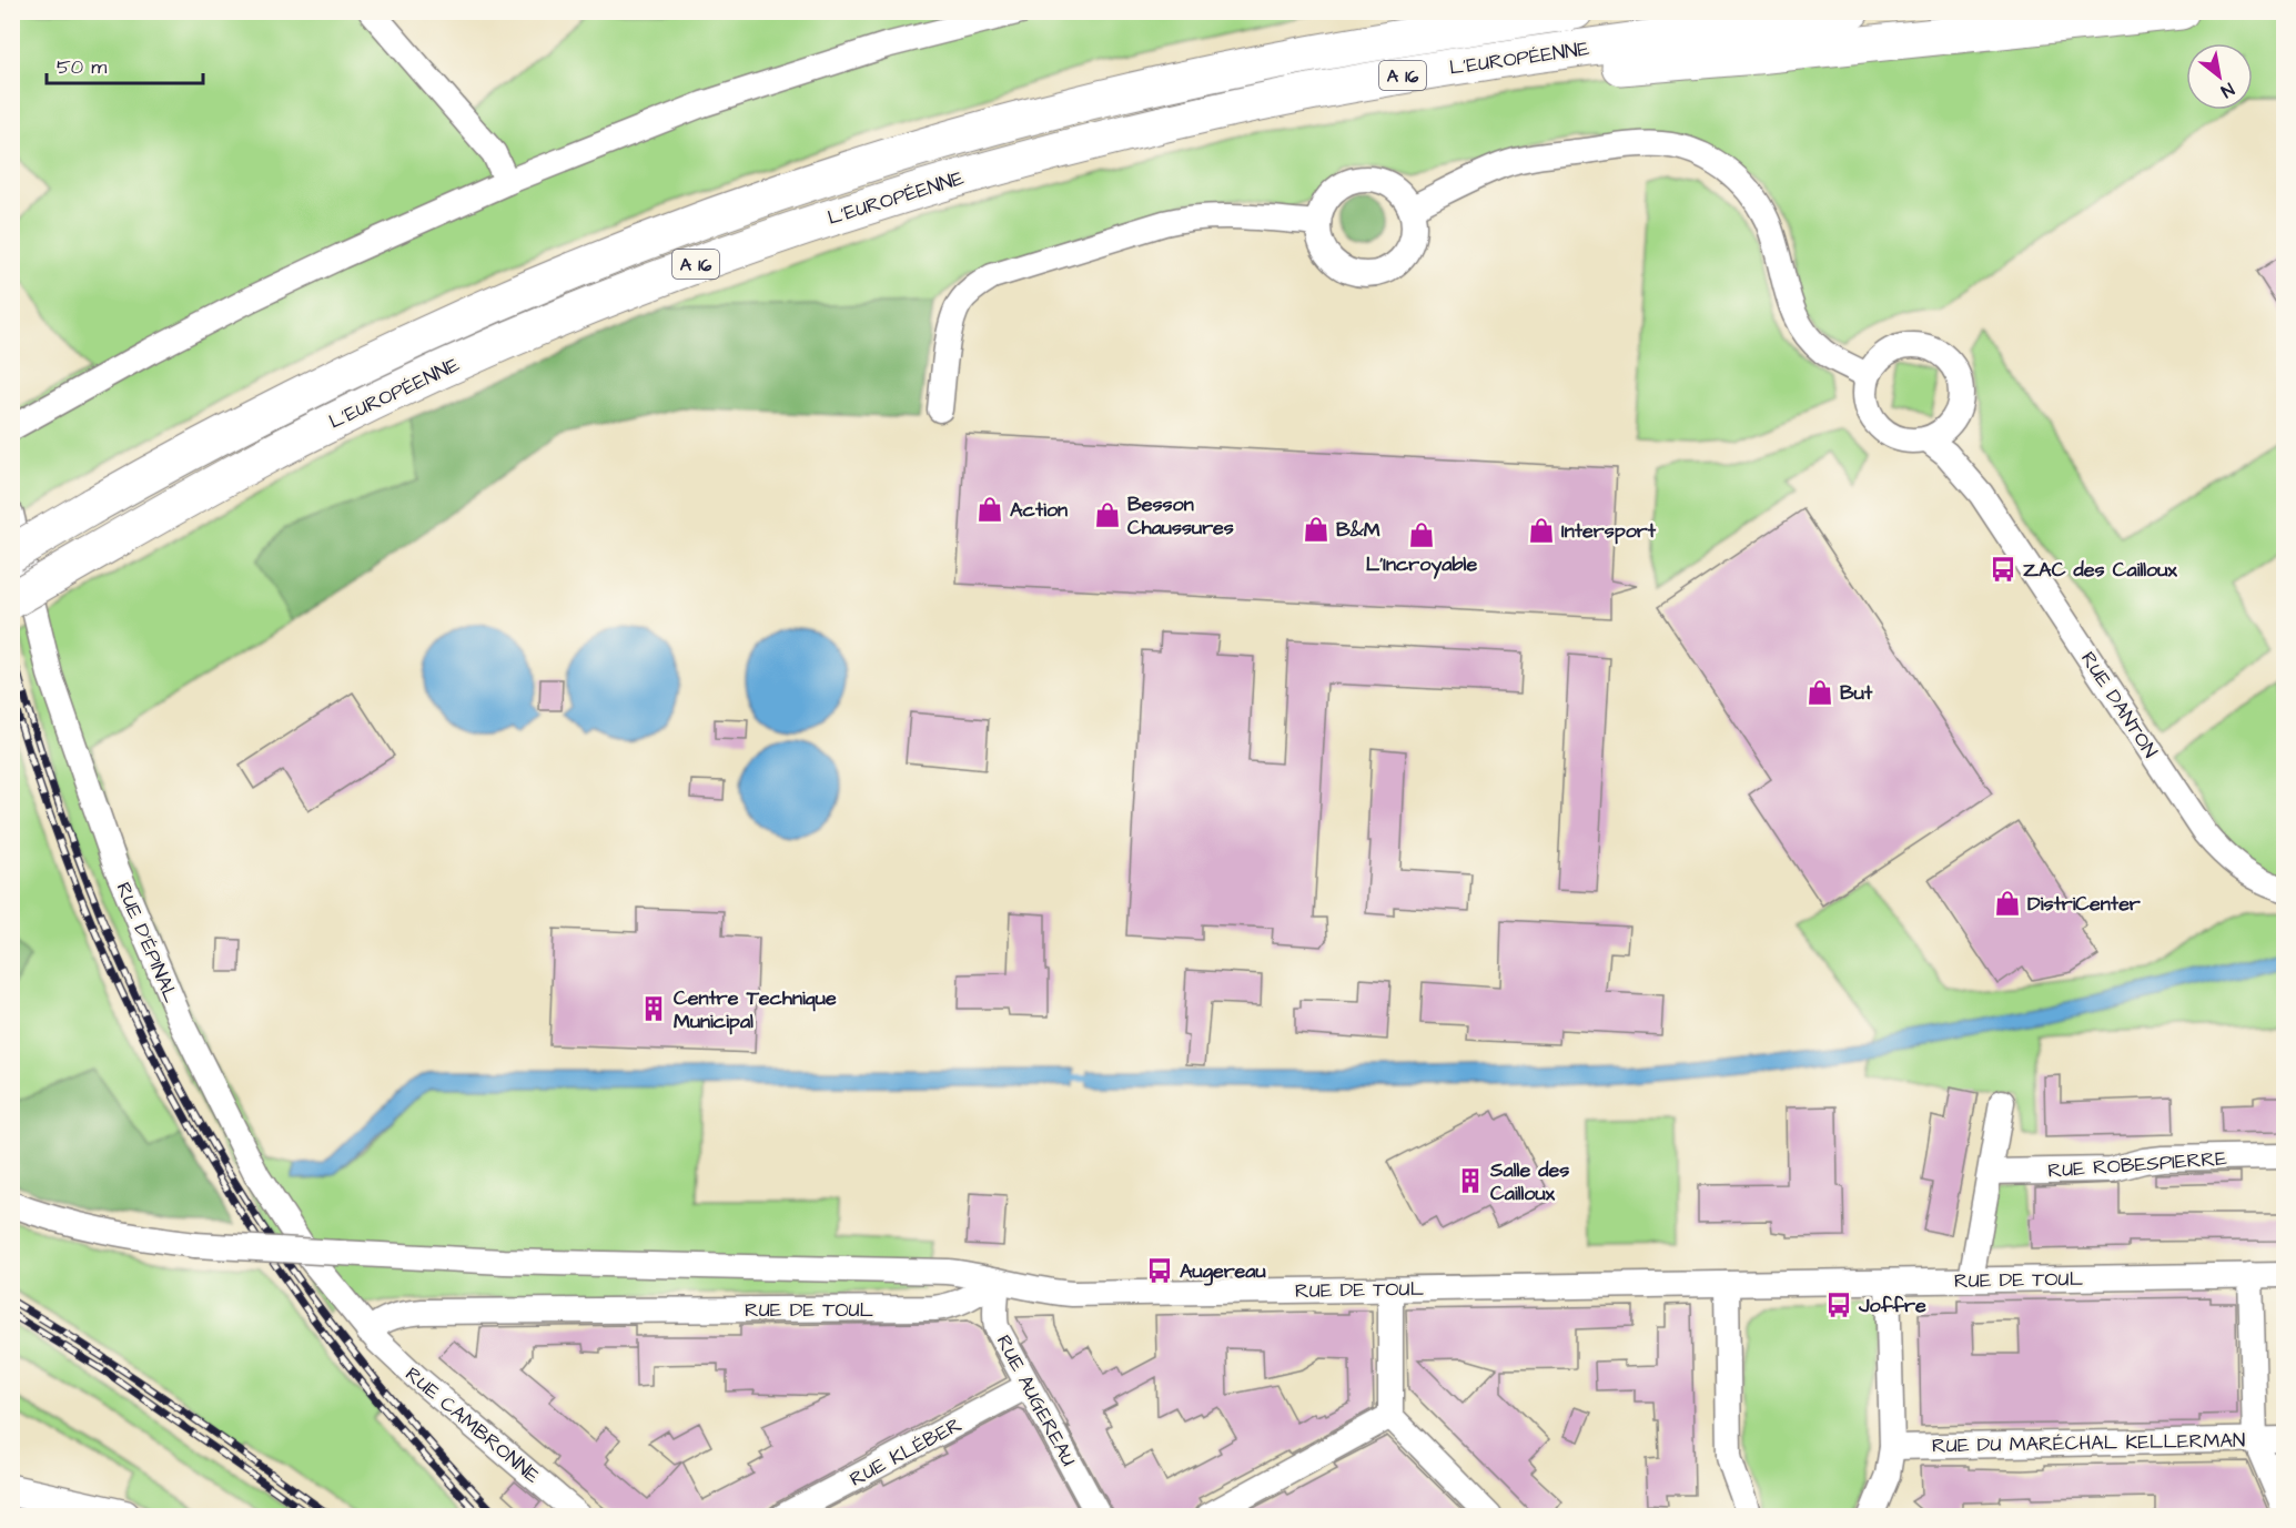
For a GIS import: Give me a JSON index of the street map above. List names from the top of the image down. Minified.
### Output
{"streets":{"highway":["L'EUROPÉENNE","A 16"],"street":["RUE DANTON","RUE D'ÉPINAL","RUE ROBESPIERRE","RUE DE TOUL","RUE AUGEREAU","RUE CAMBRONNE","RUE DU MARÉCHAL KELLERMAN","RUE KLÉBER"]},"crossings":[["RUE D'ÉPINAL","RUE DE TOUL"],["RUE D'ÉPINAL","RUE CAMBRONNE"],["RUE DE TOUL","RUE AUGEREAU"],["RUE DE TOUL","RUE CAMBRONNE"],["RUE AUGEREAU","RUE KLÉBER"]],"places":{"shop":["Action","Besson Chaussures","B&M","Intersport","L'Incroyable","But","DistriCenter"],"bus stop":["ZAC des Cailloux","Augereau","Joffre"],"building":["Centre Technique Municipal","Salle des Cailloux"]},"scale_bar":"50 m","north":"bottom right"}
